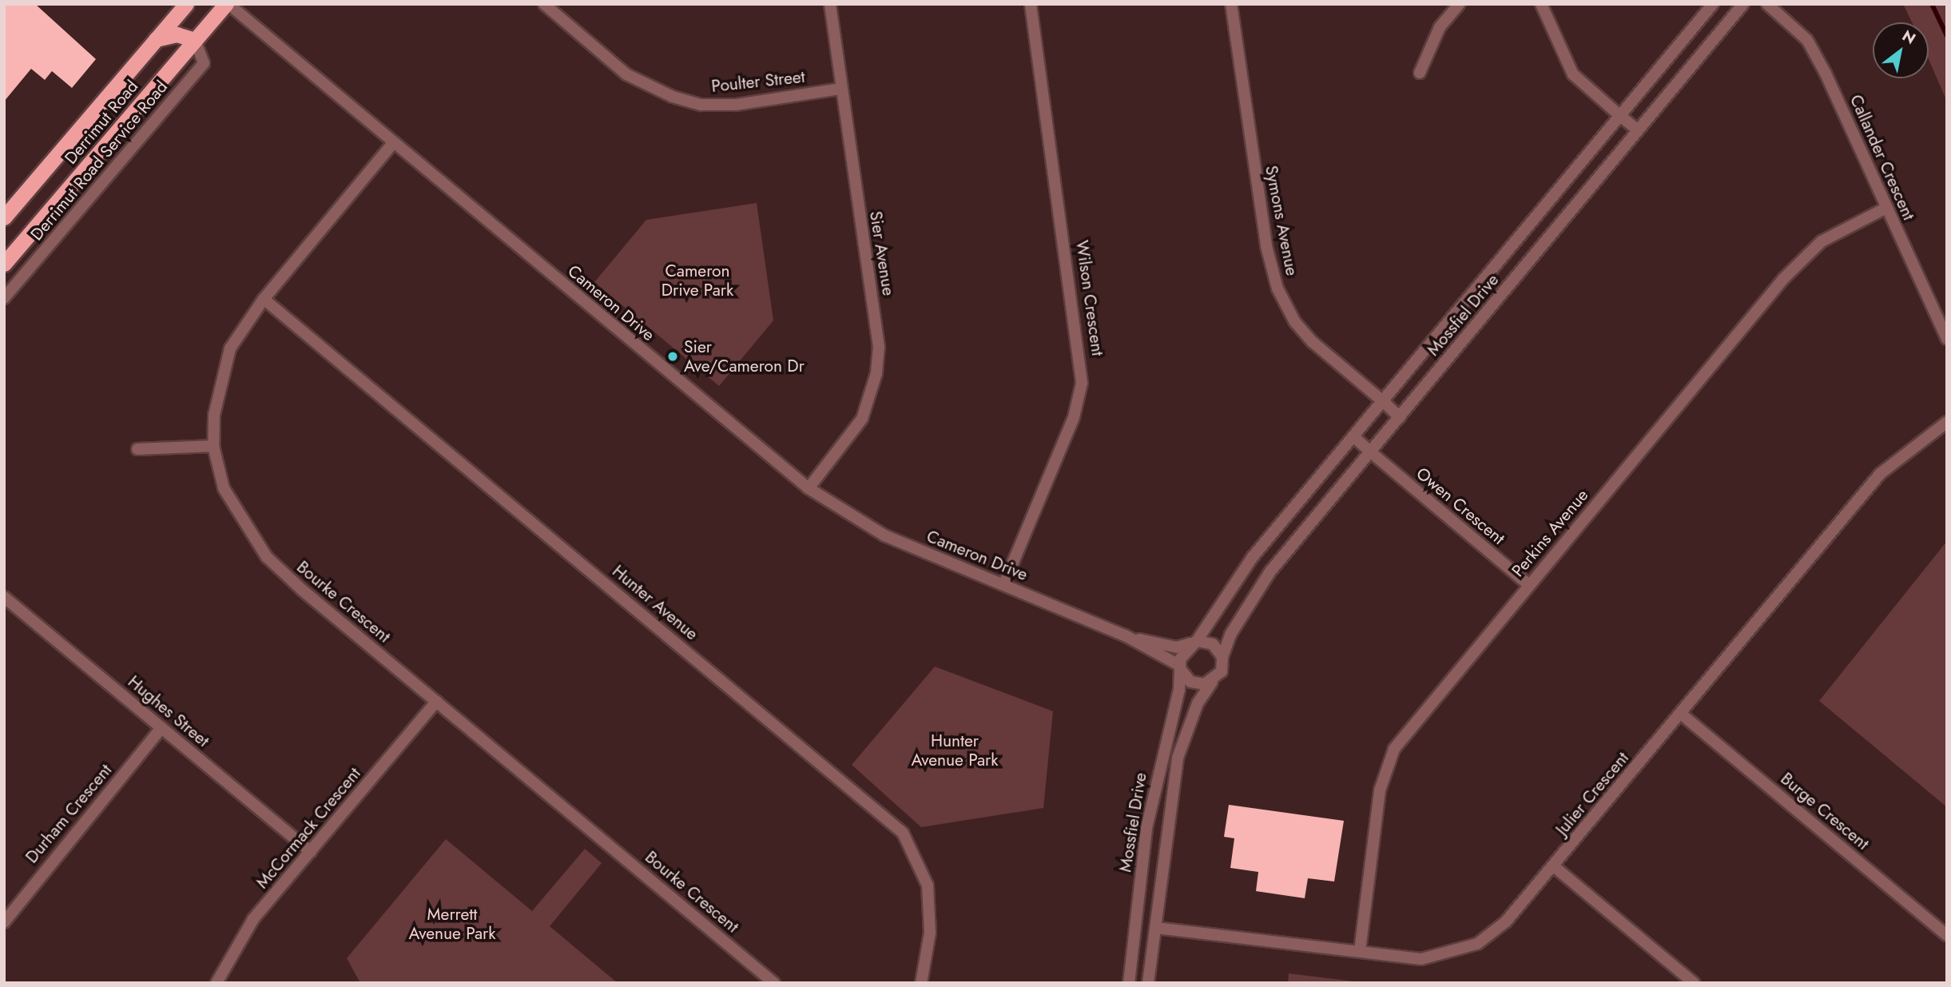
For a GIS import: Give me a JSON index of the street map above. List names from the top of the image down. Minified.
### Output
{"streets":{"highway":["Derrimut Road"],"street":["Poulter Street","Callander Crescent","Derrimut Road Service Road","Symons Avenue","Sier Avenue","Wilson Crescent","Cameron Drive","Mossfiel Drive","Owen Crescent","Perkins Avenue","Bourke Crescent","Hunter Avenue","Hughes Street","Julier Crescent","Burge Crescent","Durham Crescent","McCormack Crescent"]},"crossings":[["Poulter Street","Sier Avenue"],["Derrimut Road","Derrimut Road Service Road"],["Derrimut Road","Cameron Drive"],["Callander Crescent","Perkins Avenue"],["Symons Avenue","Mossfiel Drive"],["Sier Avenue","Cameron Drive"],["Wilson Crescent","Cameron Drive"],["Cameron Drive","Mossfiel Drive"],["Cameron Drive","Bourke Crescent"],["Mossfiel Drive","Owen Crescent"],["Mossfiel Drive","Julier Crescent"],["Owen Crescent","Perkins Avenue"],["Perkins Avenue","Julier Crescent"],["Bourke Crescent","Hunter Avenue"],["Bourke Crescent","McCormack Crescent"],["Hughes Street","Durham Crescent"],["Hughes Street","McCormack Crescent"],["Julier Crescent","Burge Crescent"]],"parks":["Cameron Drive Park","Hunter Avenue Park","Merrett Avenue Park"],"places":["Sier Ave/Cameron Dr"],"north":"top right"}
